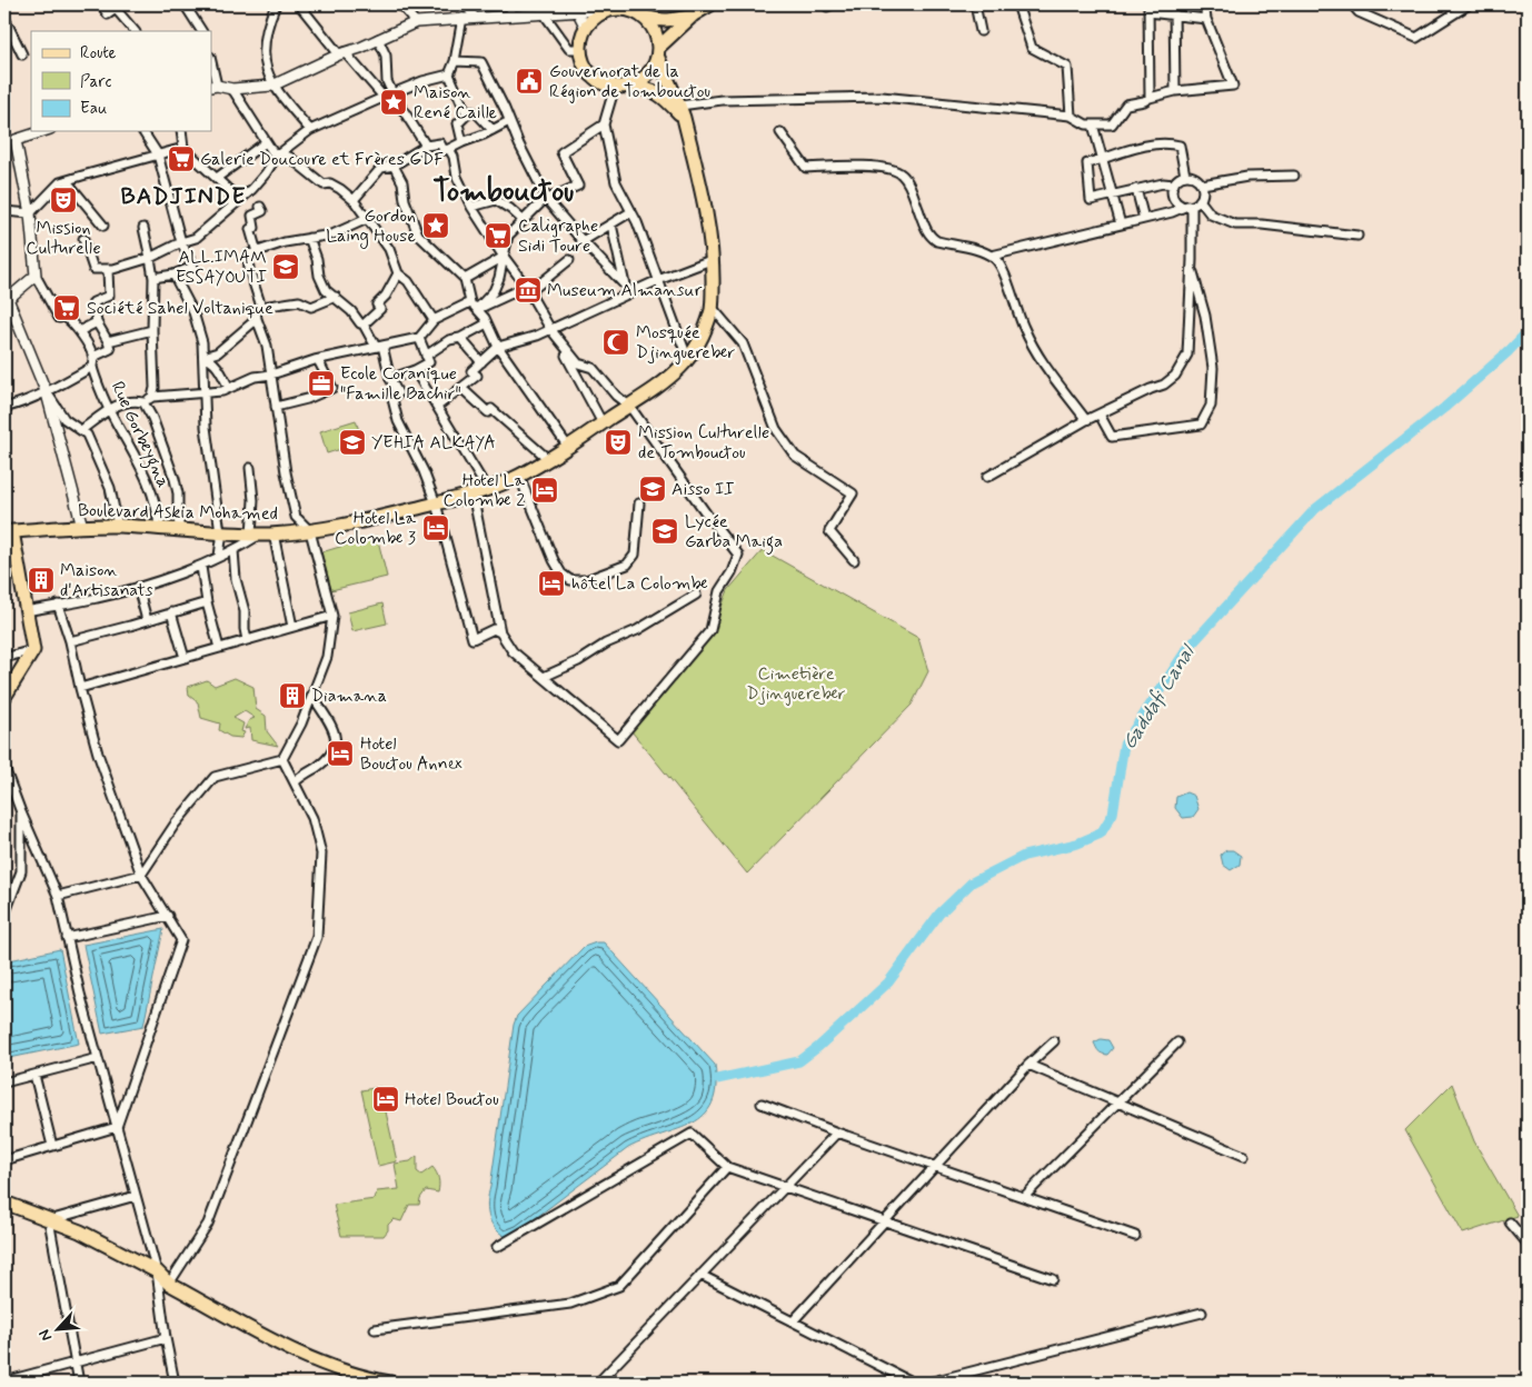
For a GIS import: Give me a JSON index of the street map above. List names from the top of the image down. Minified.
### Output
{"streets":{"main road":["Boulevard Askia Mohamed"],"street":["Rue Gorbeygna"]},"crossings":[["Rue Gorbeygna","Boulevard Askia Mohamed"]],"districts":["Tombouctou","BADJINDE"],"water":["Gaddafi Canal"],"parks":["Cimetière Djinguereber"],"places":{"public building":["Gouvernorat de la Région de Tombouctou"],"place":["Maison René Caille","Gordon Laing House"],"supermarket":["Galerie Doucoure et Frères GDF","Caligraphe Sidi Toure","Société Sahel Voltanique"],"theatre":["Mission Culturelle","Mission Culturelle de Tombouctou"],"school or university":["ALL.IMAM ESSAYOUTI","YEHIA ALKAYA","Aisso II","Lycée Garba Maiga"],"museum":["Museum Almansur"],"mosque":["Mosquée Djinguereber"],"office":["Ecole Coranique \"Famille Bachir\""],"hotel":["Hotel La Colombe 2","Hotel La Colombe 3","hôtel La Colombe","Hotel Bouctou Annex","Hotel Bouctou"],"building":["Maison d'Artisanats","Diamana"]},"legend":["Route","Parc","Eau"],"north":"bottom left"}
